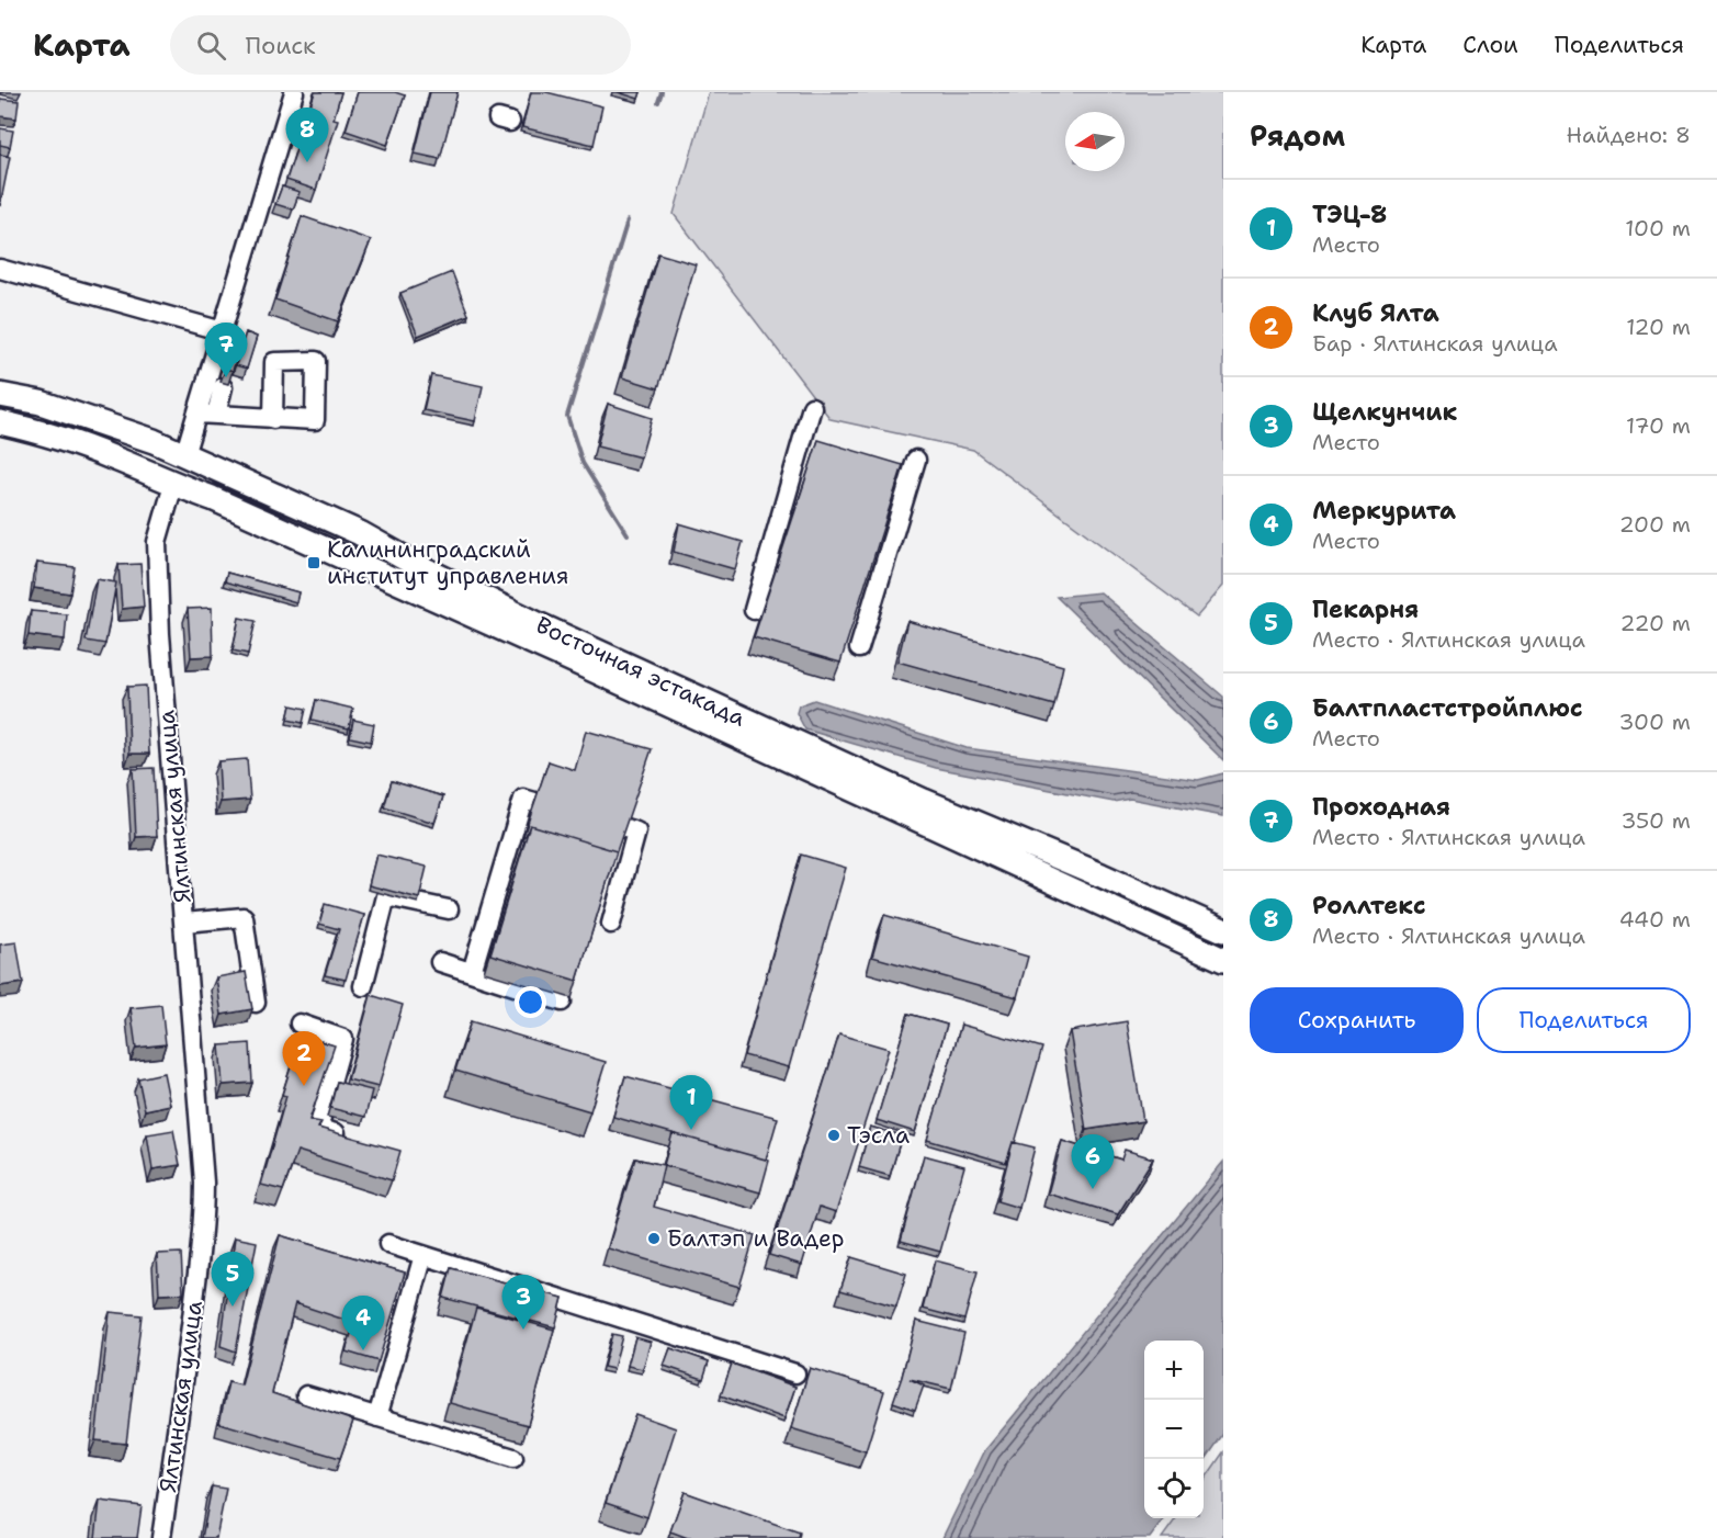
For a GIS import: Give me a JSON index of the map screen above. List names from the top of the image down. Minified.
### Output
{"streets":{"main road":["Восточная эстакада","Ялтинская улица"]},"crossings":[["Восточная эстакада","Ялтинская улица"]],"places":{"transit":["Калининградский институт управления"],"other":["Тэсла","Балтэп и Вадер"]},"north":"left","page":{"header":"Карта","search":"Поиск","nav":["Карта","Слои","Поделиться"],"heading":["Рядом","Найдено: 8"],"pins":["8","7","2","1","6","5","3","4"],"list":[{"mark":"1","name":"ТЭЦ-8","note":"Место","value":"100 m"},{"mark":"2","name":"Клуб Ялта","note":"Бар · Ялтинская улица","value":"120 m"},{"mark":"3","name":"Щелкунчик","note":"Место","value":"170 m"},{"mark":"4","name":"Меркурита","note":"Место","value":"200 m"},{"mark":"5","name":"Пекарня","note":"Место · Ялтинская улица","value":"220 m"},{"mark":"6","name":"Балтпластстройплюс","note":"Место","value":"300 m"},{"mark":"7","name":"Проходная","note":"Место · Ялтинская улица","value":"350 m"},{"mark":"8","name":"Роллтекс","note":"Место · Ялтинская улица","value":"440 m"}],"buttons":["Сохранить","Поделиться"],"map_buttons":["+","−"]}}
